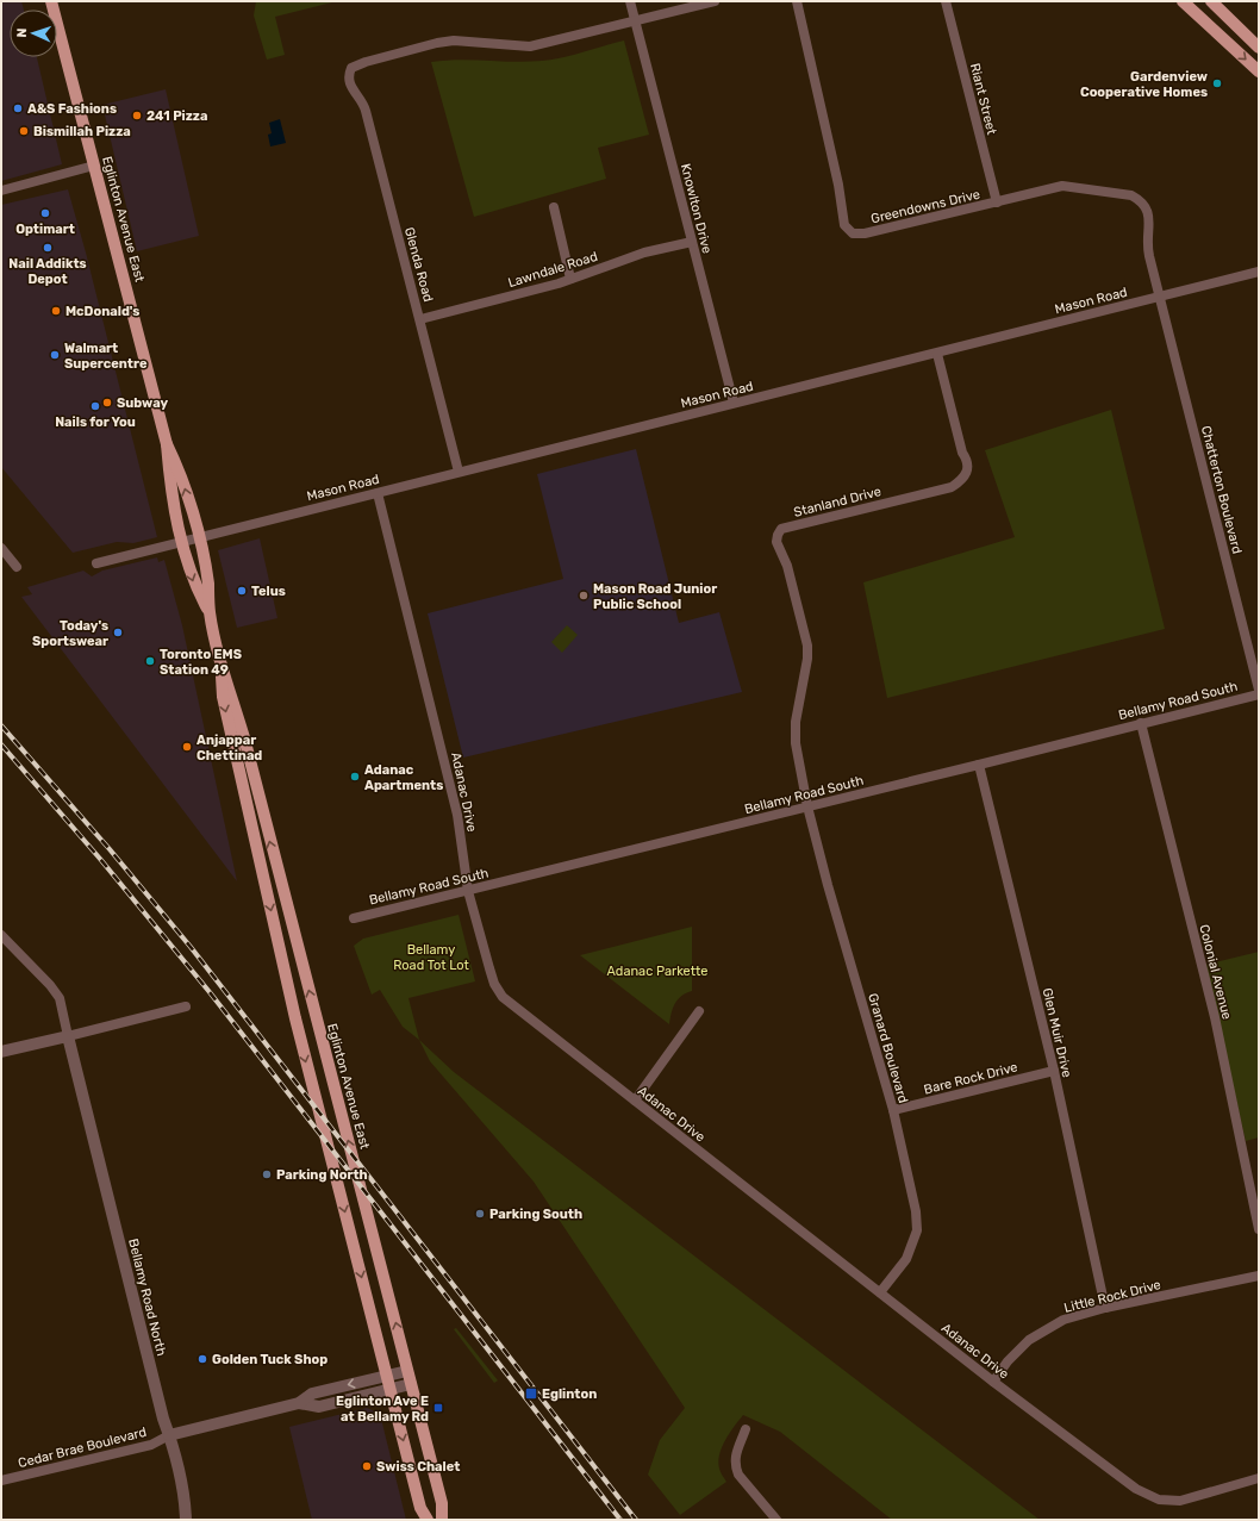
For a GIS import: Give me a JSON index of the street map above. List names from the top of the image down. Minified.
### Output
{"streets":{"main road":["Eglinton Avenue East"],"street":["Riant Street","Greendowns Drive","Knowlton Drive","Glenda Road","Lawndale Road","Mason Road","Chatterton Boulevard","Stanland Drive","Bellamy Road South","Adanac Drive","Colonial Avenue","Glen Muir Drive","Granard Boulevard","Bare Rock Drive","Little Rock Drive","Bellamy Road North","Cedar Brae Boulevard"]},"crossings":[["Riant Street","Greendowns Drive"],["Greendowns Drive","Mason Road"],["Greendowns Drive","Chatterton Boulevard"],["Knowlton Drive","Glenda Road"],["Knowlton Drive","Lawndale Road"],["Knowlton Drive","Mason Road"],["Eglinton Avenue East","Mason Road"],["Glenda Road","Lawndale Road"],["Glenda Road","Mason Road"],["Mason Road","Chatterton Boulevard"],["Mason Road","Stanland Drive"],["Mason Road","Adanac Drive"],["Stanland Drive","Bellamy Road South"],["Stanland Drive","Granard Boulevard"],["Bellamy Road South","Adanac Drive"],["Bellamy Road South","Colonial Avenue"],["Bellamy Road South","Glen Muir Drive"],["Bellamy Road South","Granard Boulevard"],["Adanac Drive","Granard Boulevard"],["Adanac Drive","Little Rock Drive"],["Glen Muir Drive","Bare Rock Drive"],["Glen Muir Drive","Little Rock Drive"],["Granard Boulevard","Bare Rock Drive"],["Bellamy Road North","Cedar Brae Boulevard"]],"parks":["Bellamy Road Tot Lot","Adanac Parkette"],"places":{"other":["Gardenview Cooperative Homes","A&S Fashions","241 Pizza","Bismillah Pizza","Optimart","Nail Addikts Depot","McDonald's","Walmart Supercentre","Subway","Nails for You","Telus","Mason Road Junior Public School","Today's Sportswear","Toronto EMS Station 49","Anjappar Chettinad","Adanac Apartments","Parking North","Parking South","Golden Tuck Shop","Swiss Chalet"],"transit":["Eglinton","Eglinton Ave E at Bellamy Rd"]},"north":"left"}
